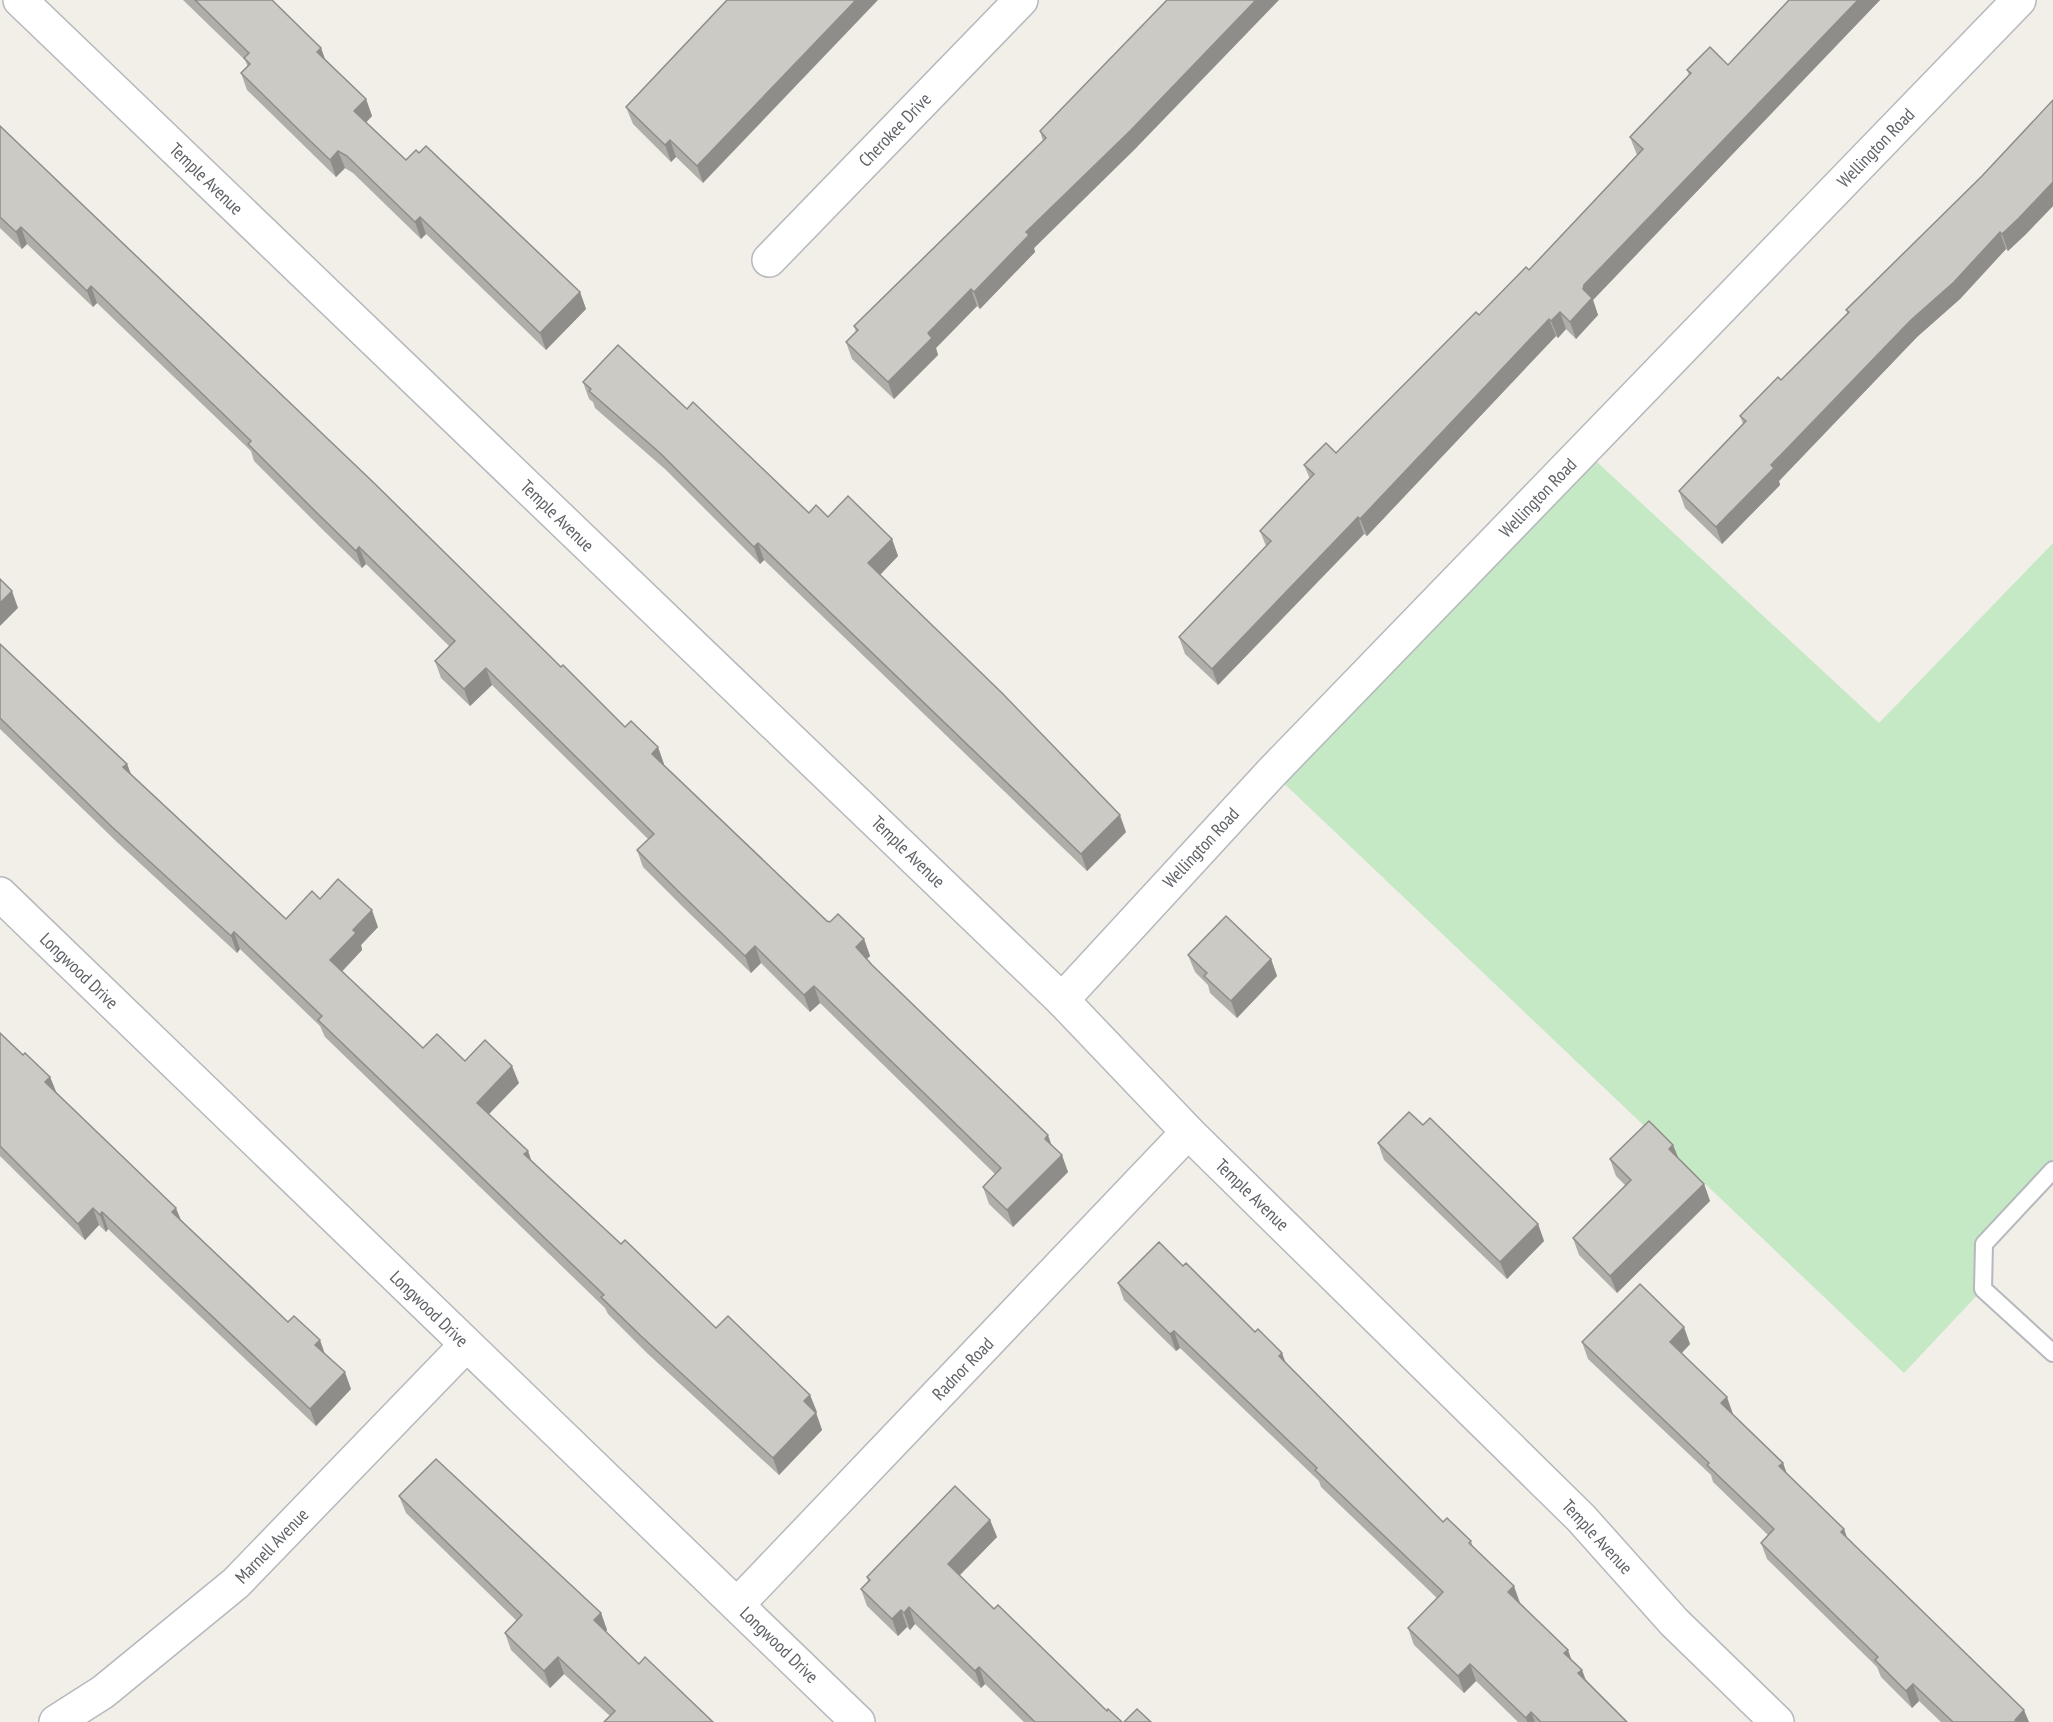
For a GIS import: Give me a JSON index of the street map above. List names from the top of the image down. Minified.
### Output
{"streets":{"street":["Cherokee Drive","Wellington Road","Temple Avenue","Longwood Drive","Radnor Road","Marnell Avenue"]},"crossings":[["Wellington Road","Temple Avenue"],["Temple Avenue","Radnor Road"],["Longwood Drive","Radnor Road"],["Longwood Drive","Marnell Avenue"]]}
